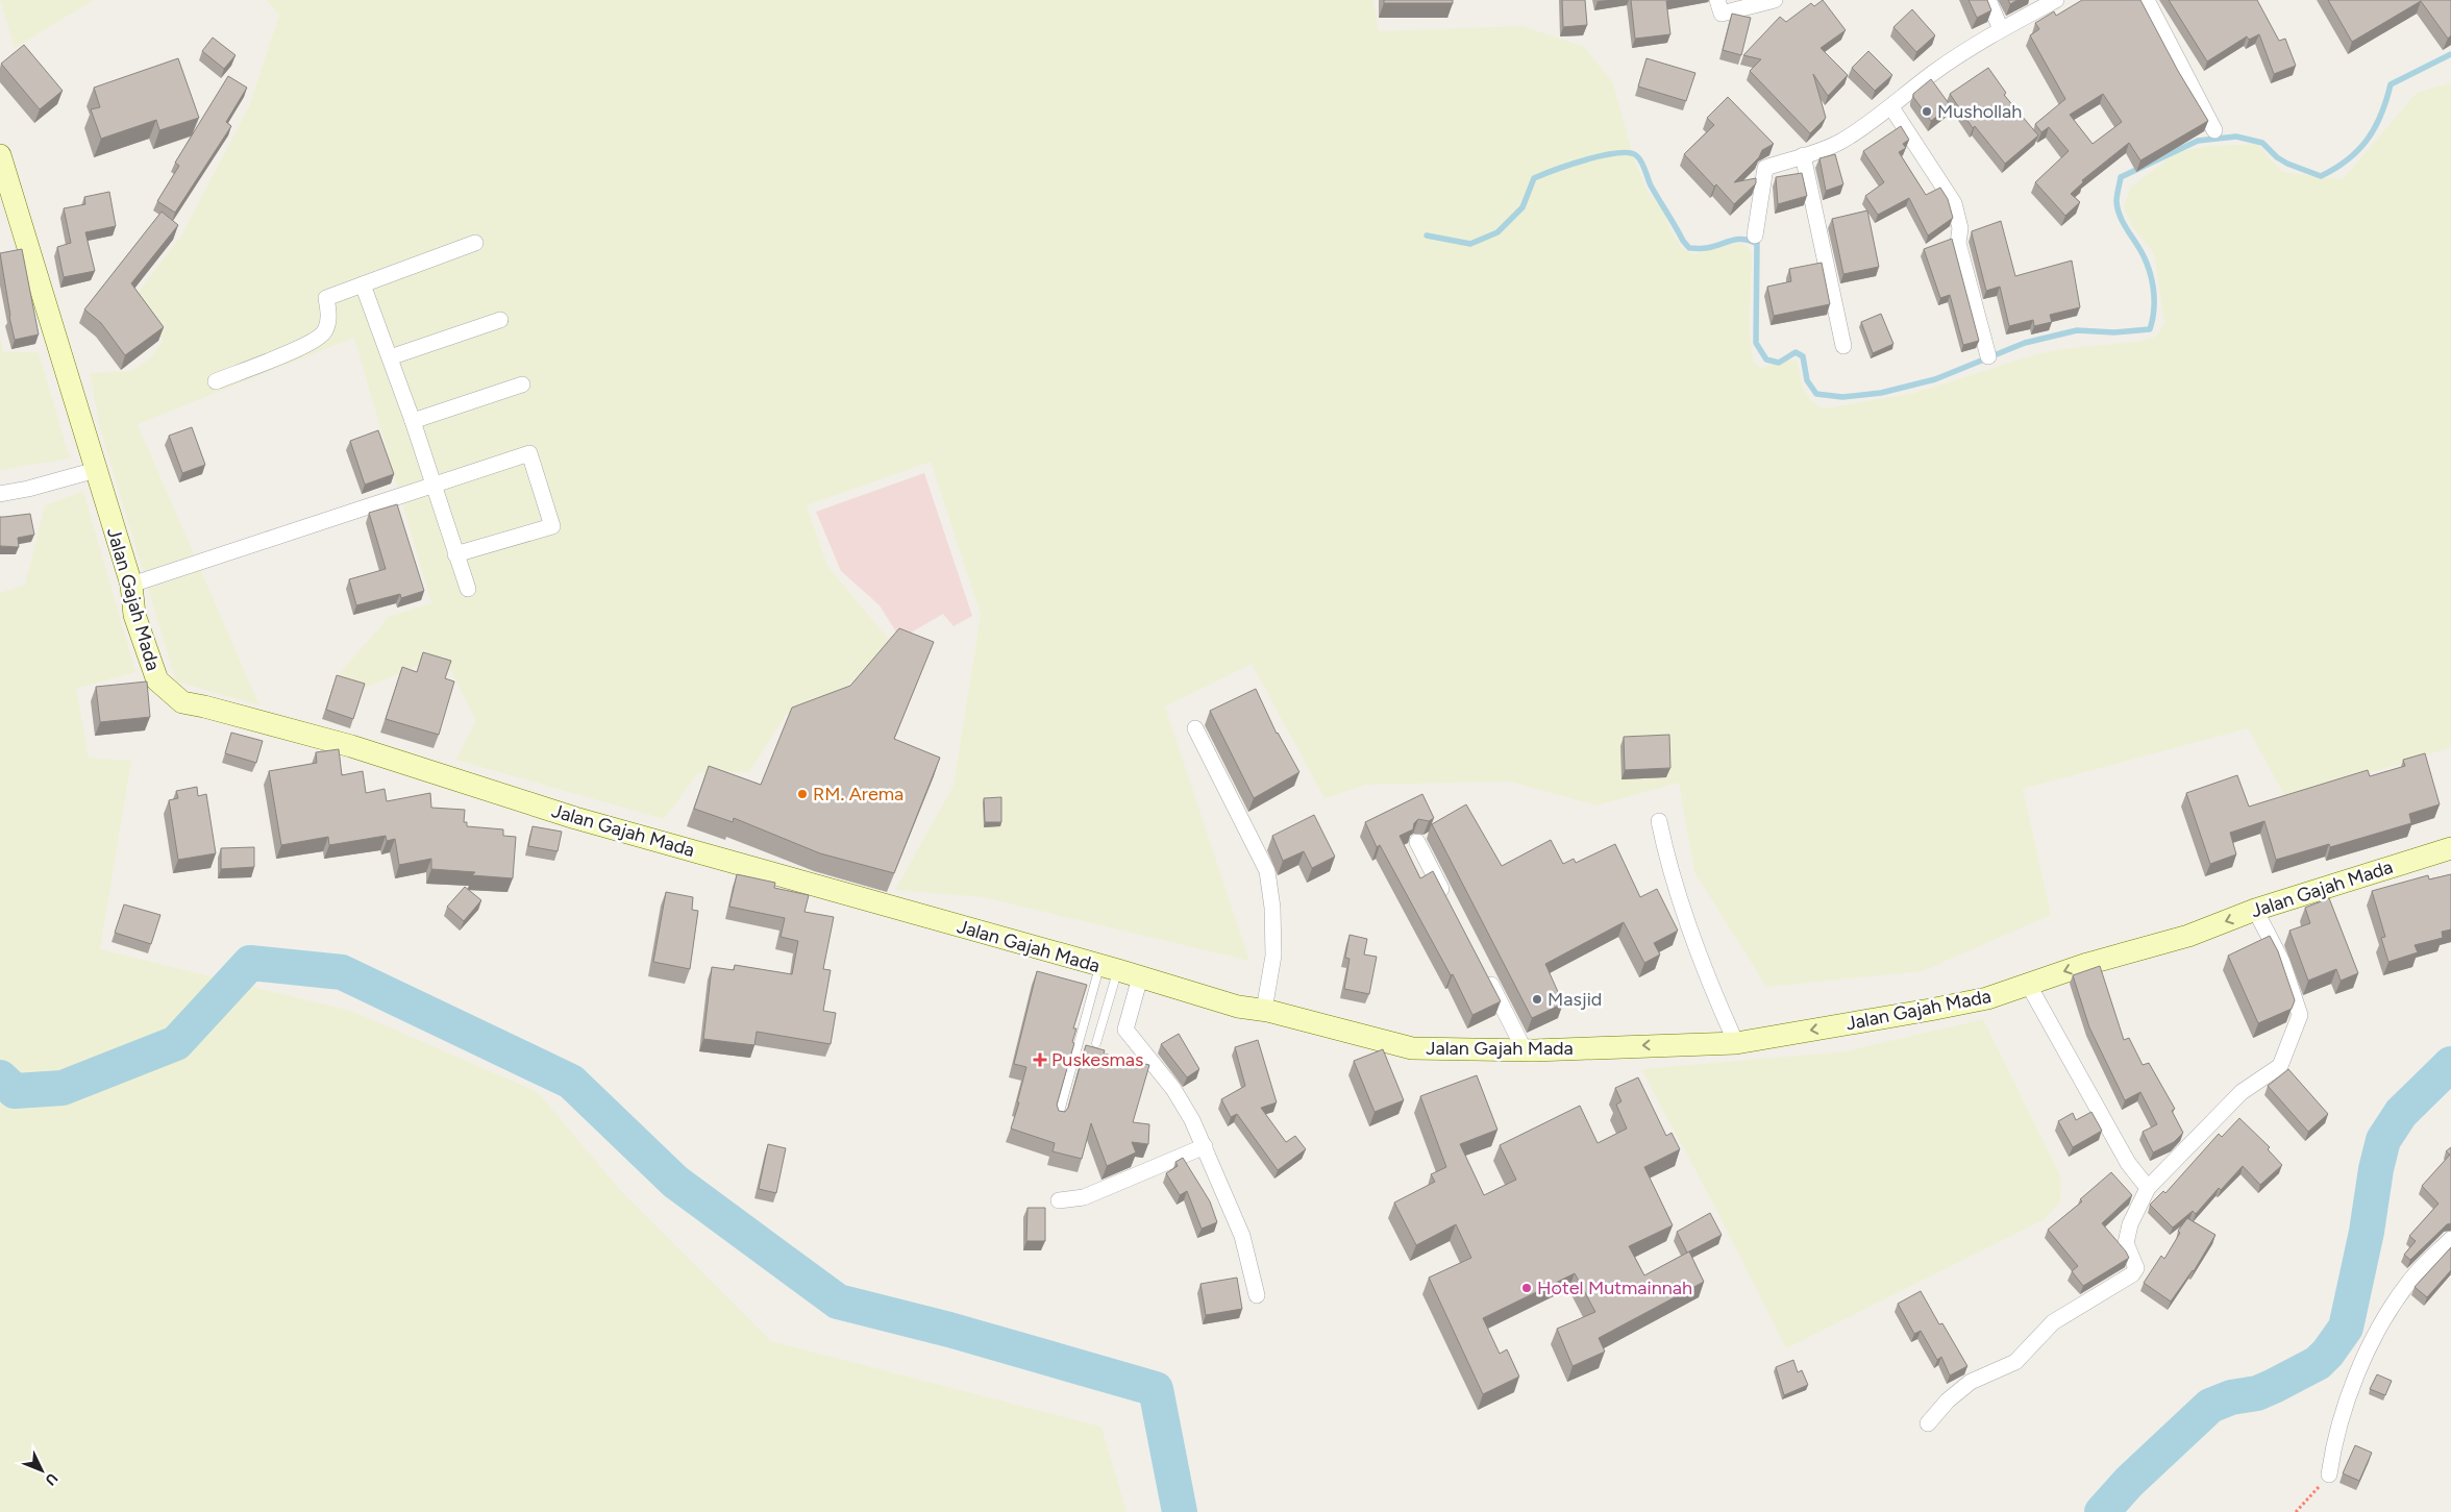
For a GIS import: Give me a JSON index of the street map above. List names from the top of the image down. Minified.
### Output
{"streets":{"main road":["Jalan Gajah Mada"]},"places":{"other":["Mushollah","RM. Arema","Masjid","Hotel Mutmainnah"],"health":["Puskesmas"]},"north":"bottom right"}
